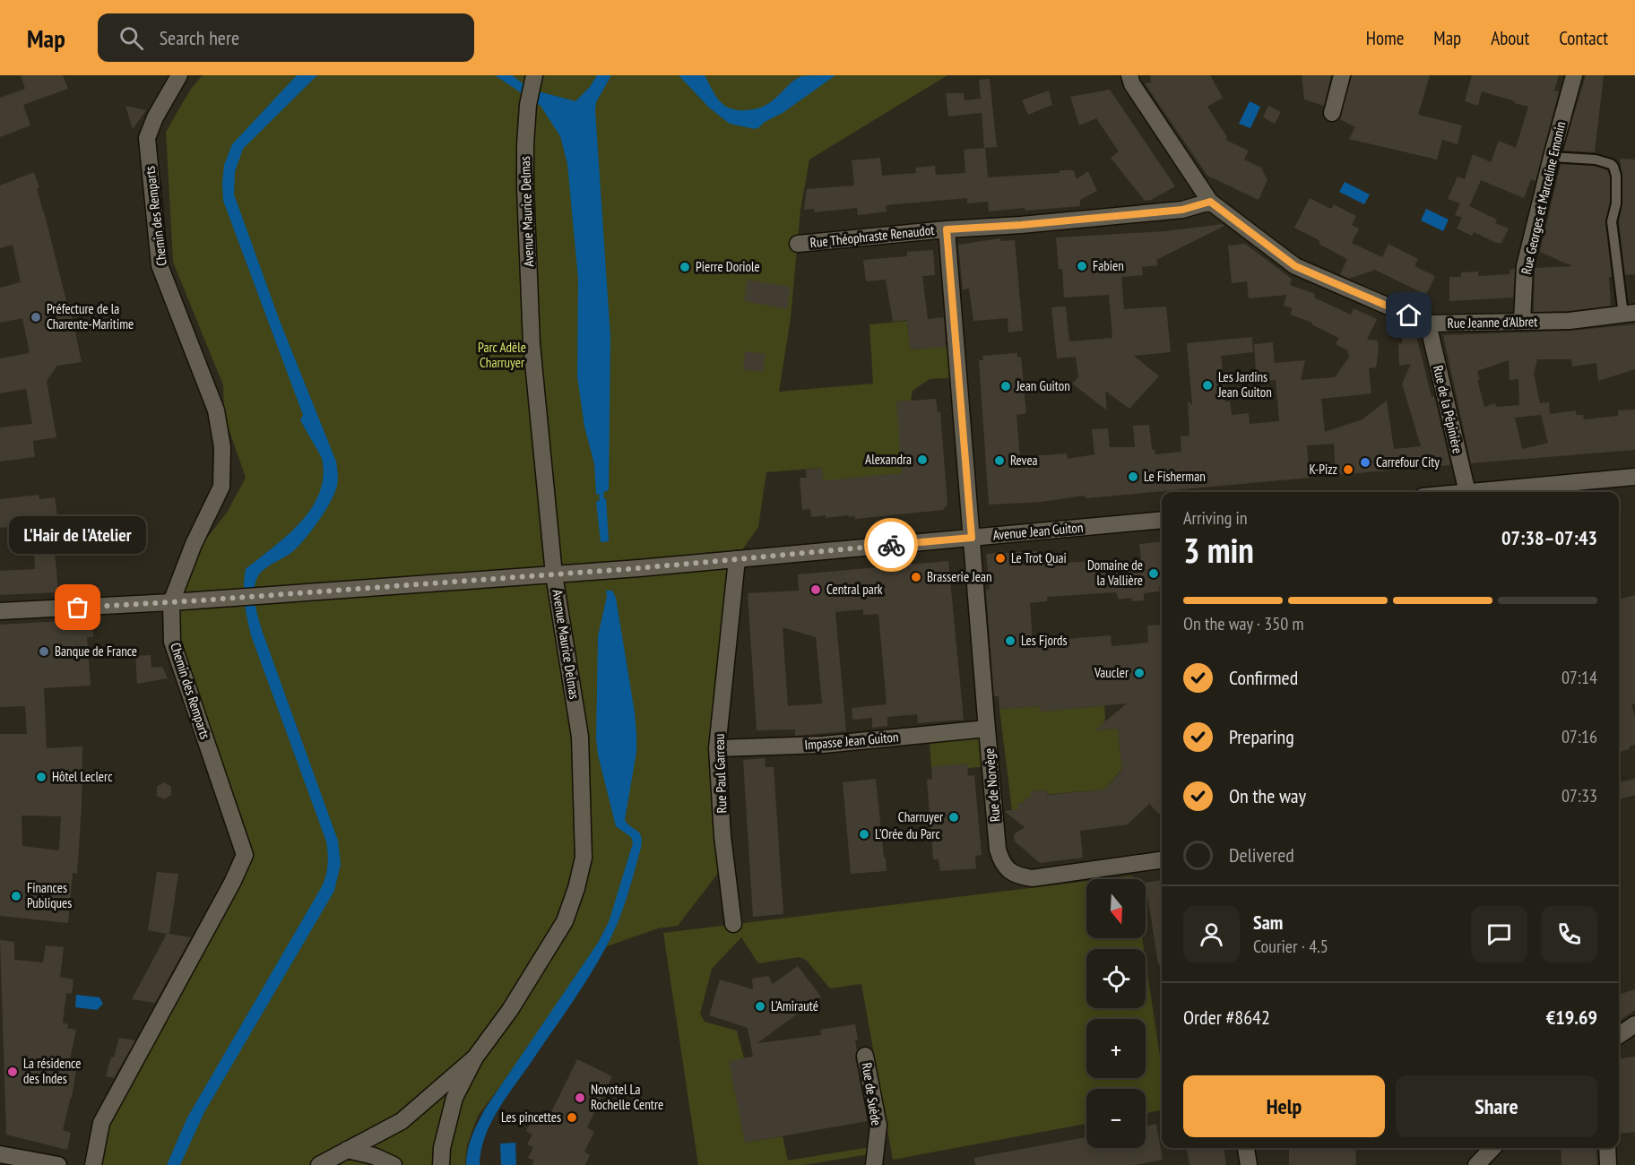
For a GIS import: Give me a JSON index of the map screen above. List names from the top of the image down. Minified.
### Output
{"streets":{"street":["Rue Georges et Marceline Emonin","Avenue Maurice Delmas","Chemin des Remparts","Rue Théophraste Renaudot","Rue Jeanne d'Albret","Rue de la Pépinière","Avenue Jean Guiton","Impasse Jean Guiton","Rue Paul Garreau","Rue de Norvège","Rue de Suède"]},"crossings":[["Rue Georges et Marceline Emonin","Rue Jeanne d'Albret"],["Avenue Maurice Delmas","Avenue Jean Guiton"],["Chemin des Remparts","Avenue Jean Guiton"],["Rue Théophraste Renaudot","Rue Jeanne d'Albret"],["Rue Théophraste Renaudot","Avenue Jean Guiton"],["Rue Théophraste Renaudot","Rue de Norvège"],["Rue Jeanne d'Albret","Rue de la Pépinière"],["Avenue Jean Guiton","Rue Paul Garreau"],["Avenue Jean Guiton","Rue de Norvège"],["Impasse Jean Guiton","Rue Paul Garreau"],["Impasse Jean Guiton","Rue de Norvège"]],"parks":["Parc Adèle Charruyer"],"places":["Fabien","Pierre Doriole","Préfecture de la Charente-Maritime","Les Jardins Jean Guiton","Jean Guiton","Alexandra","Revea","Carrefour City","K-Pizz","Le Fisherman","Le Trot Quai","Domaine de la Vallière","Brasserie Jean","Central park","L'Hair de l'Atelier","Les Fjords","Banque de France","Vaucler","Hôtel Leclerc","Charruyer","L'Orée du Parc","Finances Publiques","L'Amirauté","La résidence des Indes","Novotel La Rochelle Centre","Les pincettes"],"north":"bottom","page":{"header":"Map","search":"Search here","nav":["Home","Map","About","Contact"],"heading":["3 min","Arriving in","07:38–07:43"],"panel":["Sam","Courier · 4.5","Order #8642","€19.69"],"bubble":"L'Hair de l'Atelier","bar":"On the way · 350 m","list":[["Confirmed","07:14"],["Preparing","07:16"],["On the way","07:33"],"Delivered"],"map_buttons":["+","−"],"buttons":["Help","Share"]}}
